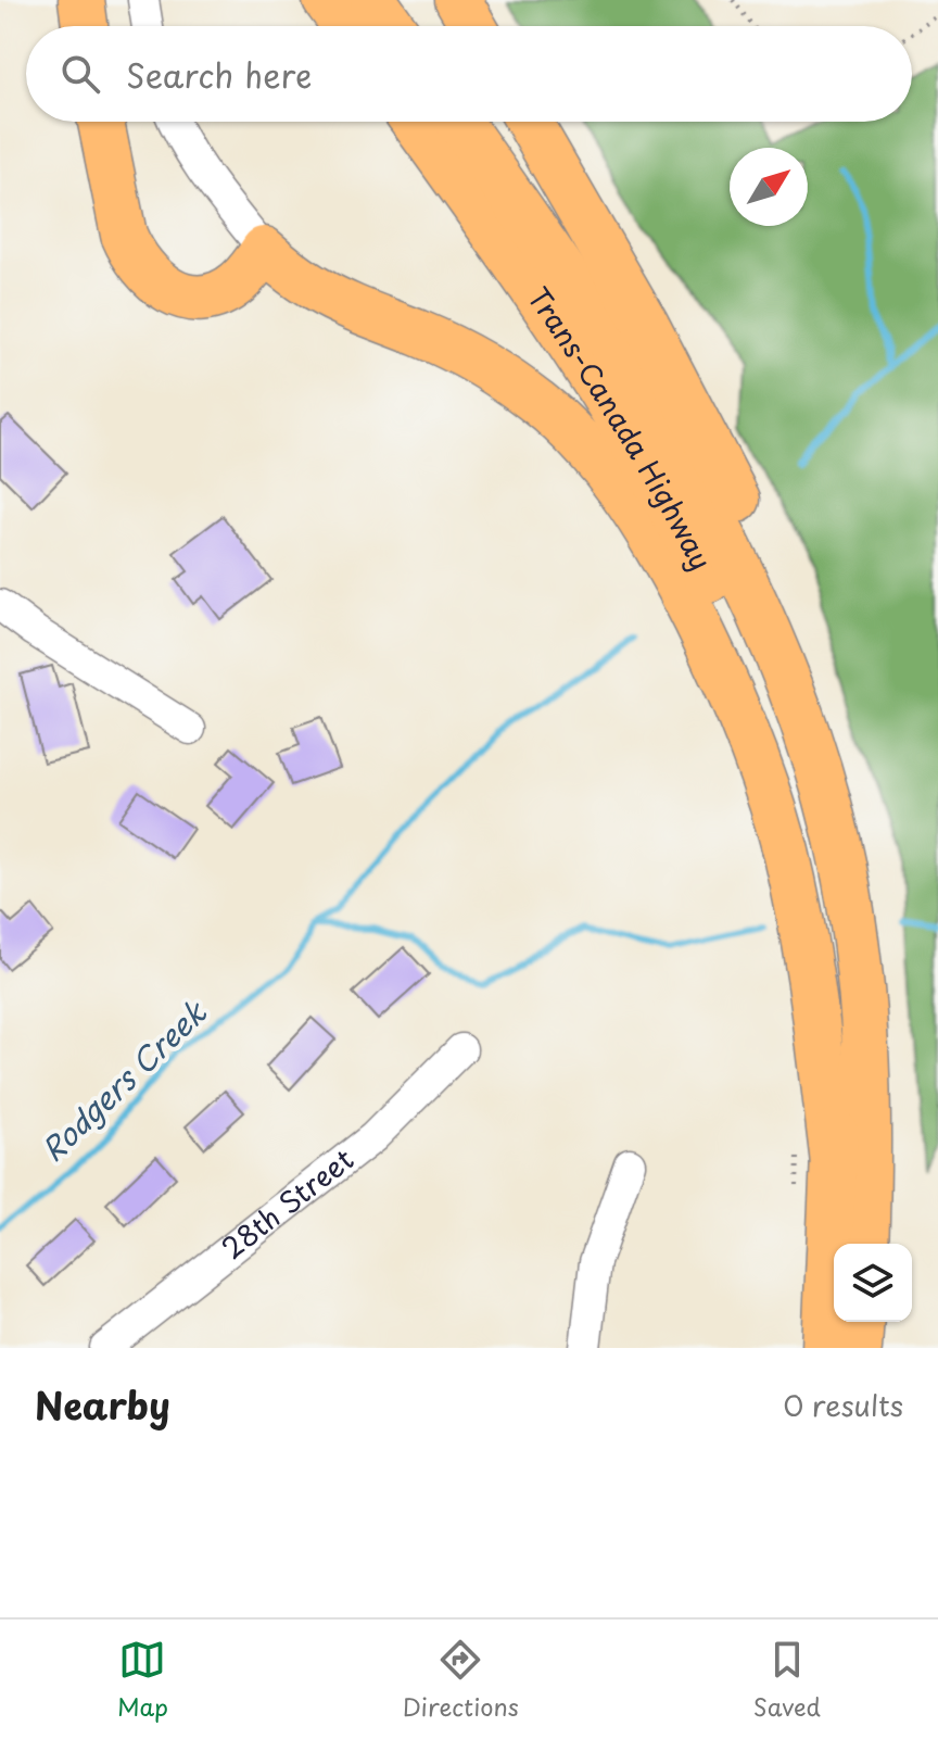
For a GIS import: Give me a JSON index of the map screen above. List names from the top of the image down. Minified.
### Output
{"streets":{"highway":["Trans-Canada Highway"],"street":["28th Street"]},"water":["Rodgers Creek"],"north":"top right","page":{"search":"Search here","heading":["Nearby","0 results"],"nav":["Map","Directions","Saved"]}}
